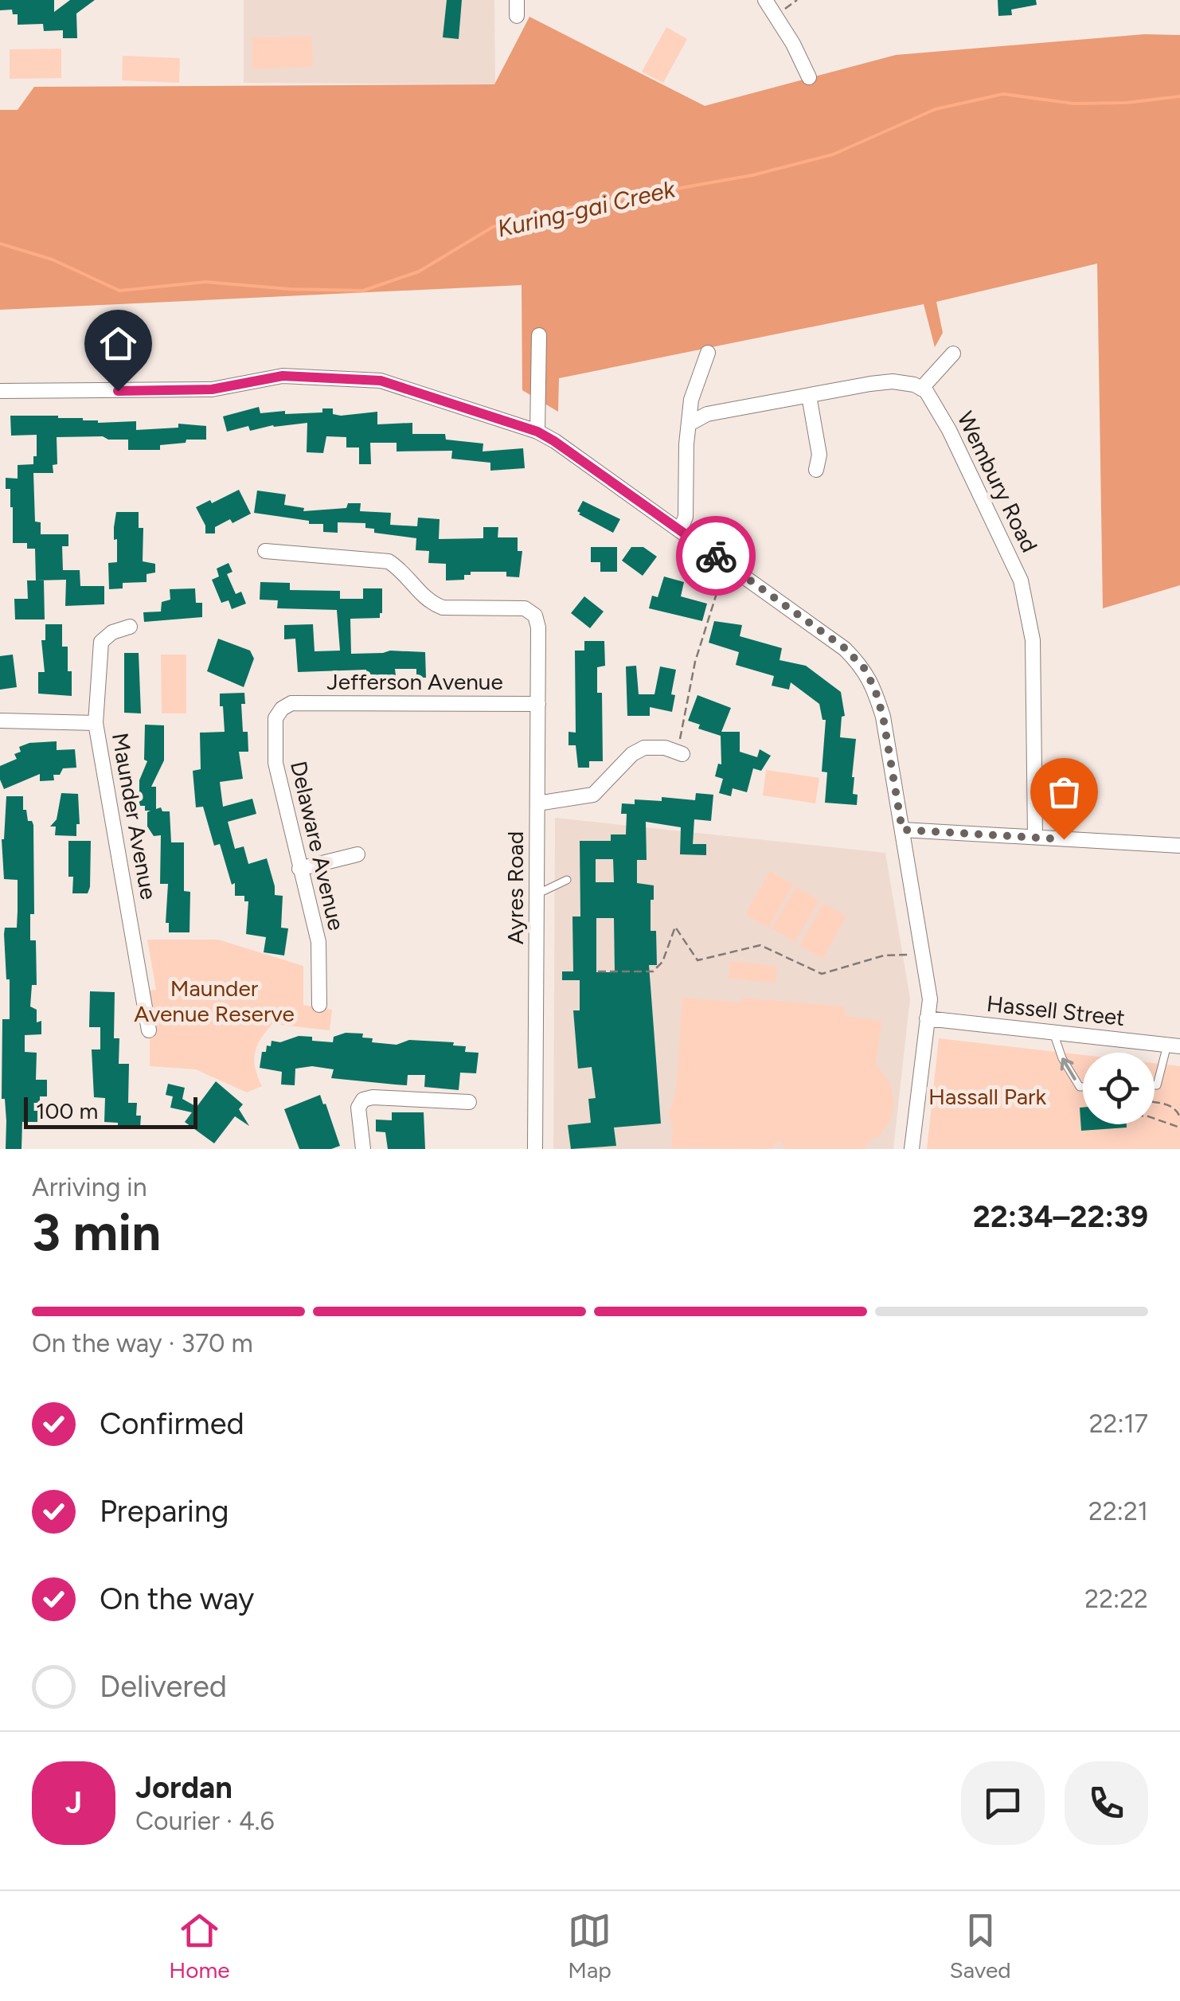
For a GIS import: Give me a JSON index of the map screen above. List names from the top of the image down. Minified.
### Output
{"streets":{"street":["Wembury Road","Jefferson Avenue","Maunder Avenue","Delaware Avenue","Ayres Road","Hassell Street"]},"crossings":[["Jefferson Avenue","Delaware Avenue"],["Jefferson Avenue","Ayres Road"]],"water":["Kuring-gai Creek"],"parks":["Maunder Avenue Reserve","Hassall Park"],"scale_bar":"100 m","page":{"scale":"100 m","heading":["3 min","Arriving in","22:34–22:39"],"panel":["Jordan","Courier · 4.6"],"bar":"On the way · 370 m","list":[["Confirmed","22:17"],["Preparing","22:21"],["On the way","22:22"],"Delivered"],"round":"J","tabs":["Home","Map","Saved"]}}
